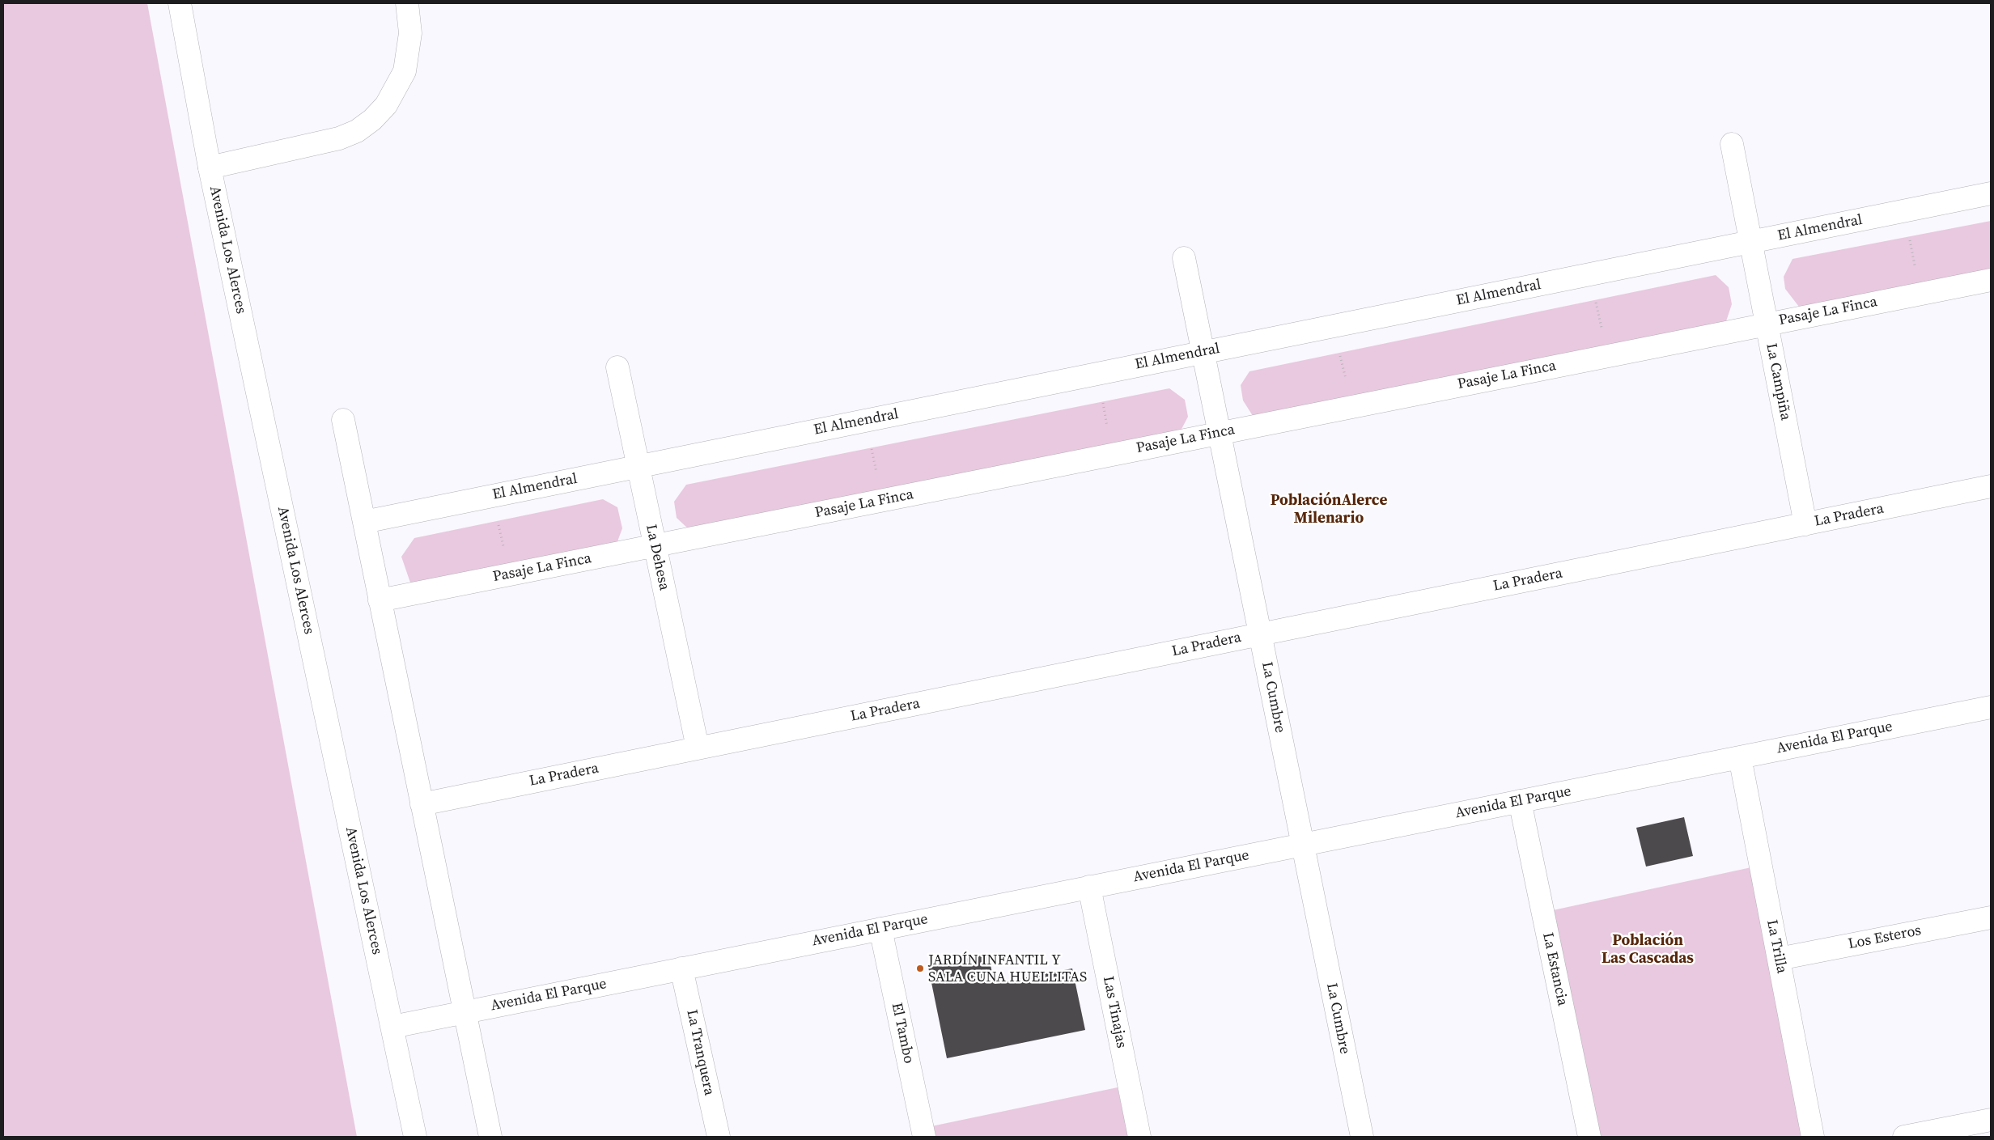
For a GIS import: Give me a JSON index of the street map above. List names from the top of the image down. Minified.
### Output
{"streets":{"street":["El Almendral","Avenida Los Alerces","Pasaje La Finca","La Campiña","La Pradera","La Dehesa","La Cumbre","Avenida El Parque","Los Esteros","La Trilla","La Estancia","Las Tinajas","El Tambo","La Tranquera"]},"crossings":[["El Almendral","La Campiña"],["El Almendral","La Dehesa"],["El Almendral","La Cumbre"],["Avenida Los Alerces","Avenida El Parque"],["Pasaje La Finca","La Campiña"],["Pasaje La Finca","La Dehesa"],["Pasaje La Finca","La Cumbre"],["La Campiña","La Pradera"],["La Pradera","La Dehesa"],["La Pradera","La Cumbre"],["La Cumbre","Avenida El Parque"],["Avenida El Parque","La Trilla"],["Avenida El Parque","La Estancia"],["Avenida El Parque","Las Tinajas"],["Avenida El Parque","El Tambo"],["Avenida El Parque","La Tranquera"],["Los Esteros","La Trilla"]],"districts":["PoblaciónAlerce Milenario","Población Las Cascadas"],"places":["JARDÍN INFANTIL Y SALA CUNA HUELLITAS"]}
